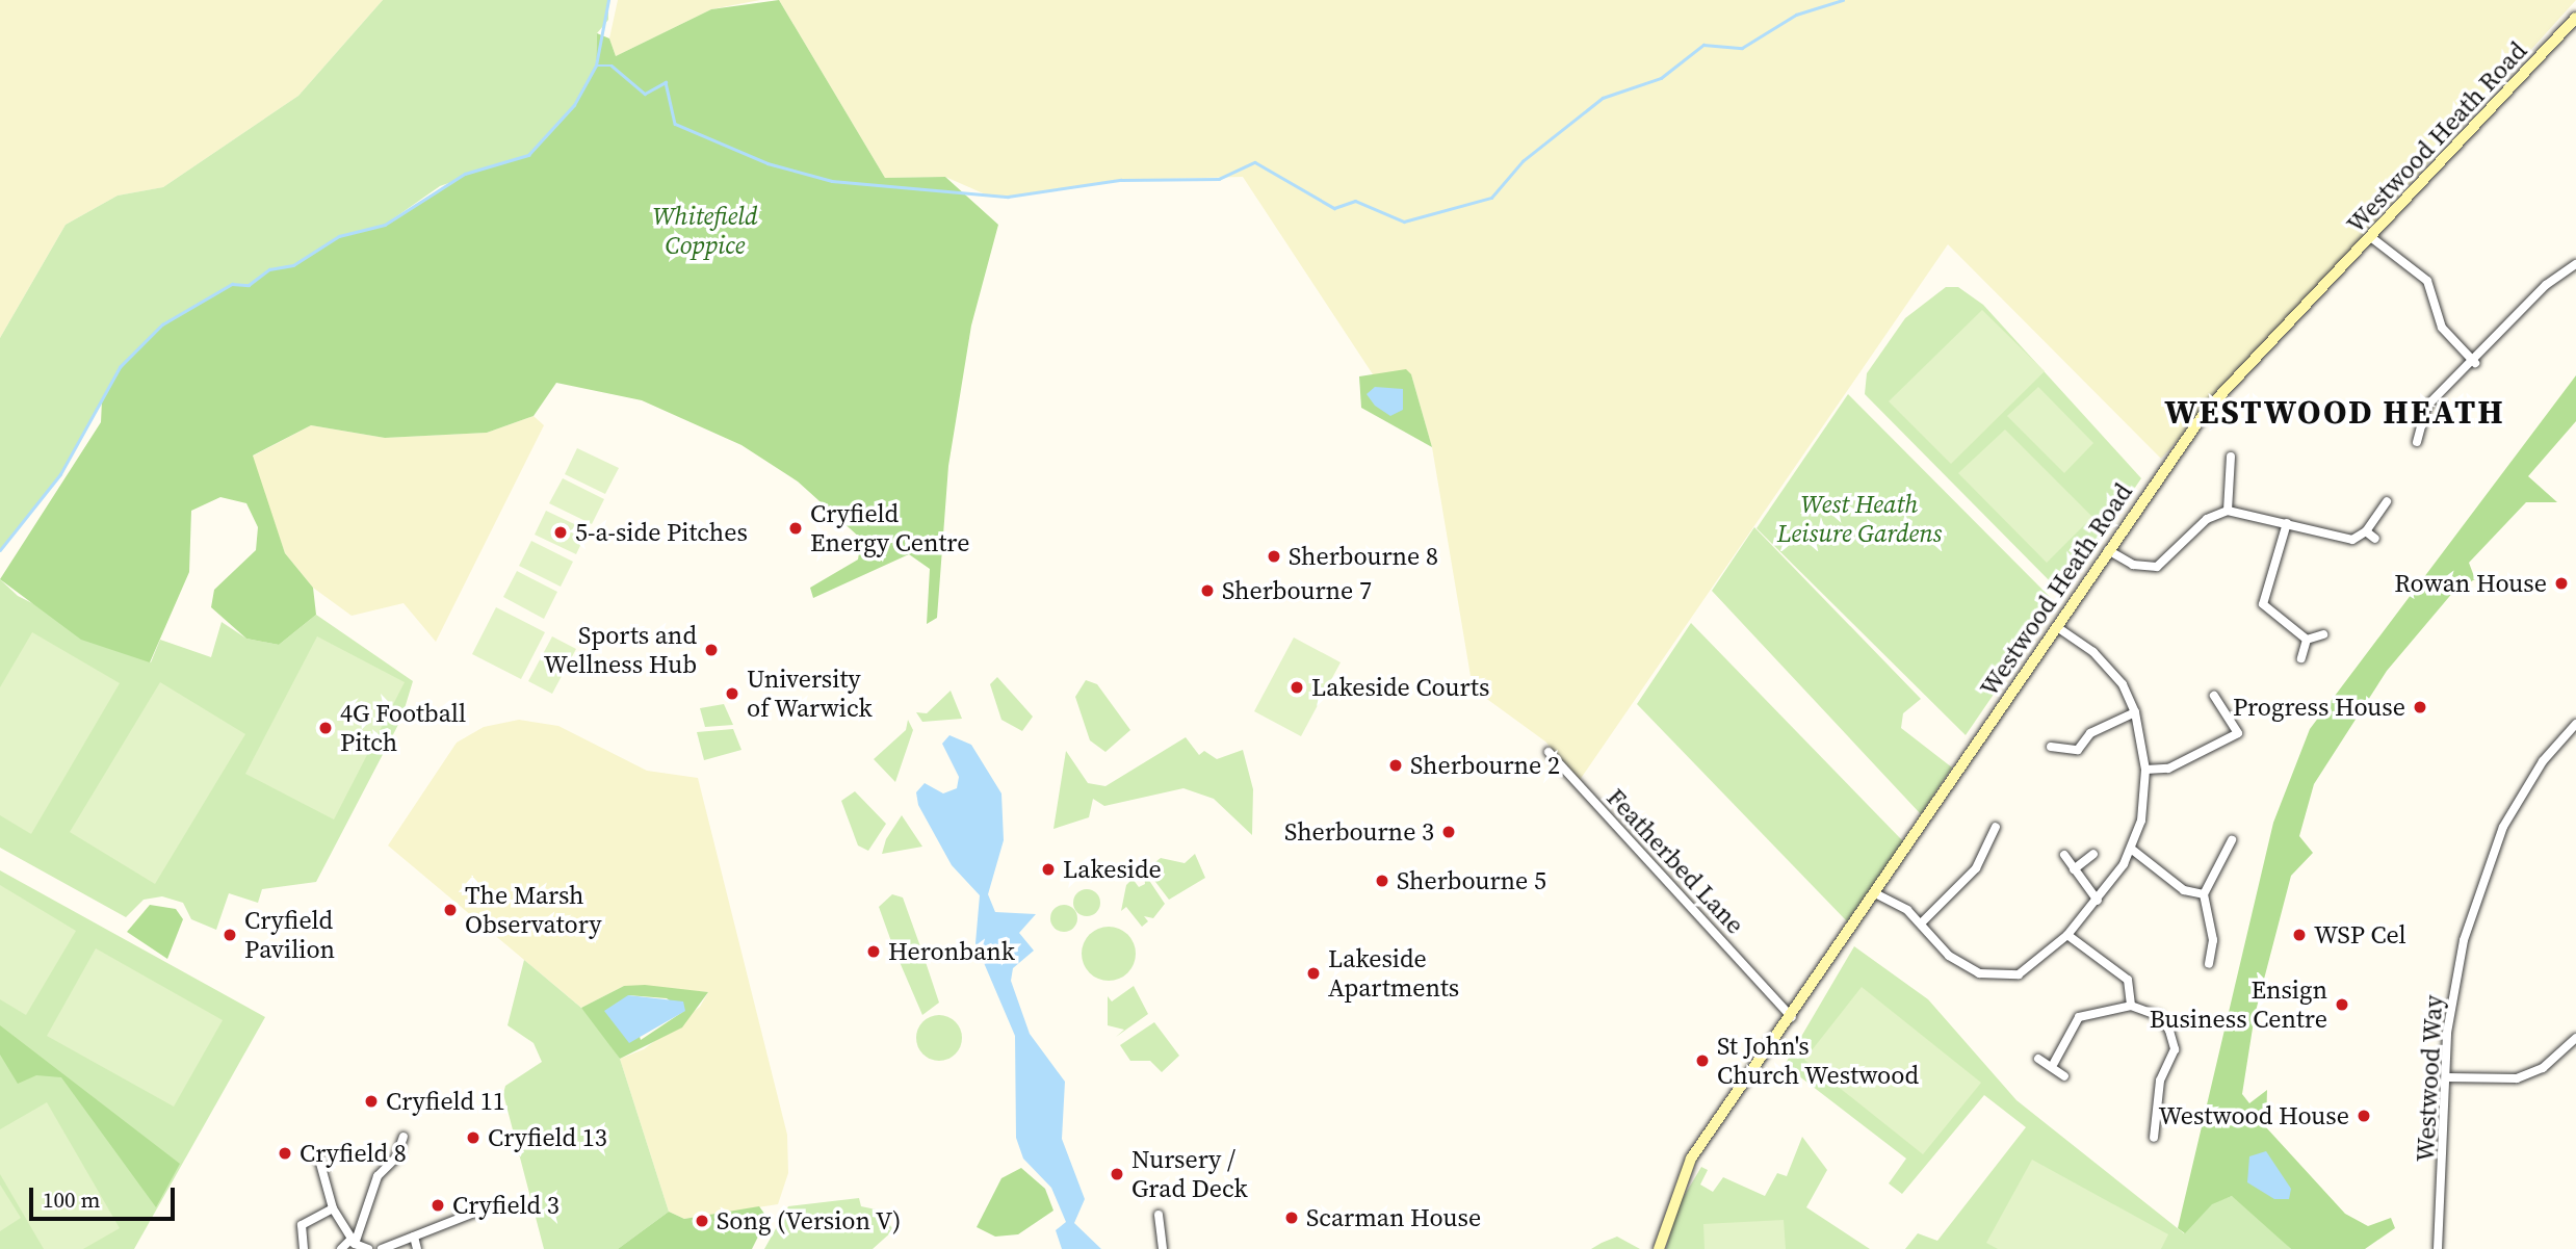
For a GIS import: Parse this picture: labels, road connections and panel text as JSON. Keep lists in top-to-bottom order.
{
  "streets": {
    "street": ["Westwood Heath Road", "Featherbed Lane", "Westwood Way"]
  },
  "crossings": [
    ["Westwood Heath Road", "Featherbed Lane"]
  ],
  "districts": ["WESTWOOD HEATH"],
  "parks": ["Whitefield Coppice", "West Heath Leisure Gardens"],
  "places": [
    "Cryfield Energy Centre",
    "5-a-side Pitches",
    "Sherbourne 8",
    "Rowan House",
    "Sherbourne 7",
    "Sports and Wellness Hub",
    "Lakeside Courts",
    "University of Warwick",
    "Progress House",
    "4G Football Pitch",
    "Sherbourne 2",
    "Sherbourne 3",
    "Lakeside",
    "Sherbourne 5",
    "The Marsh Observatory",
    "Cryfield Pavilion",
    "WSP Cel",
    "Heronbank",
    "Lakeside Apartments",
    "Ensign Business Centre",
    "St John's Church Westwood",
    "Cryfield 11",
    "Westwood House",
    "Cryfield 13",
    "Cryfield 8",
    "Nursery / Grad Deck",
    "Cryfield 3",
    "Scarman House",
    "Song (Version V)"
  ],
  "scale_bar": "100 m"
}
